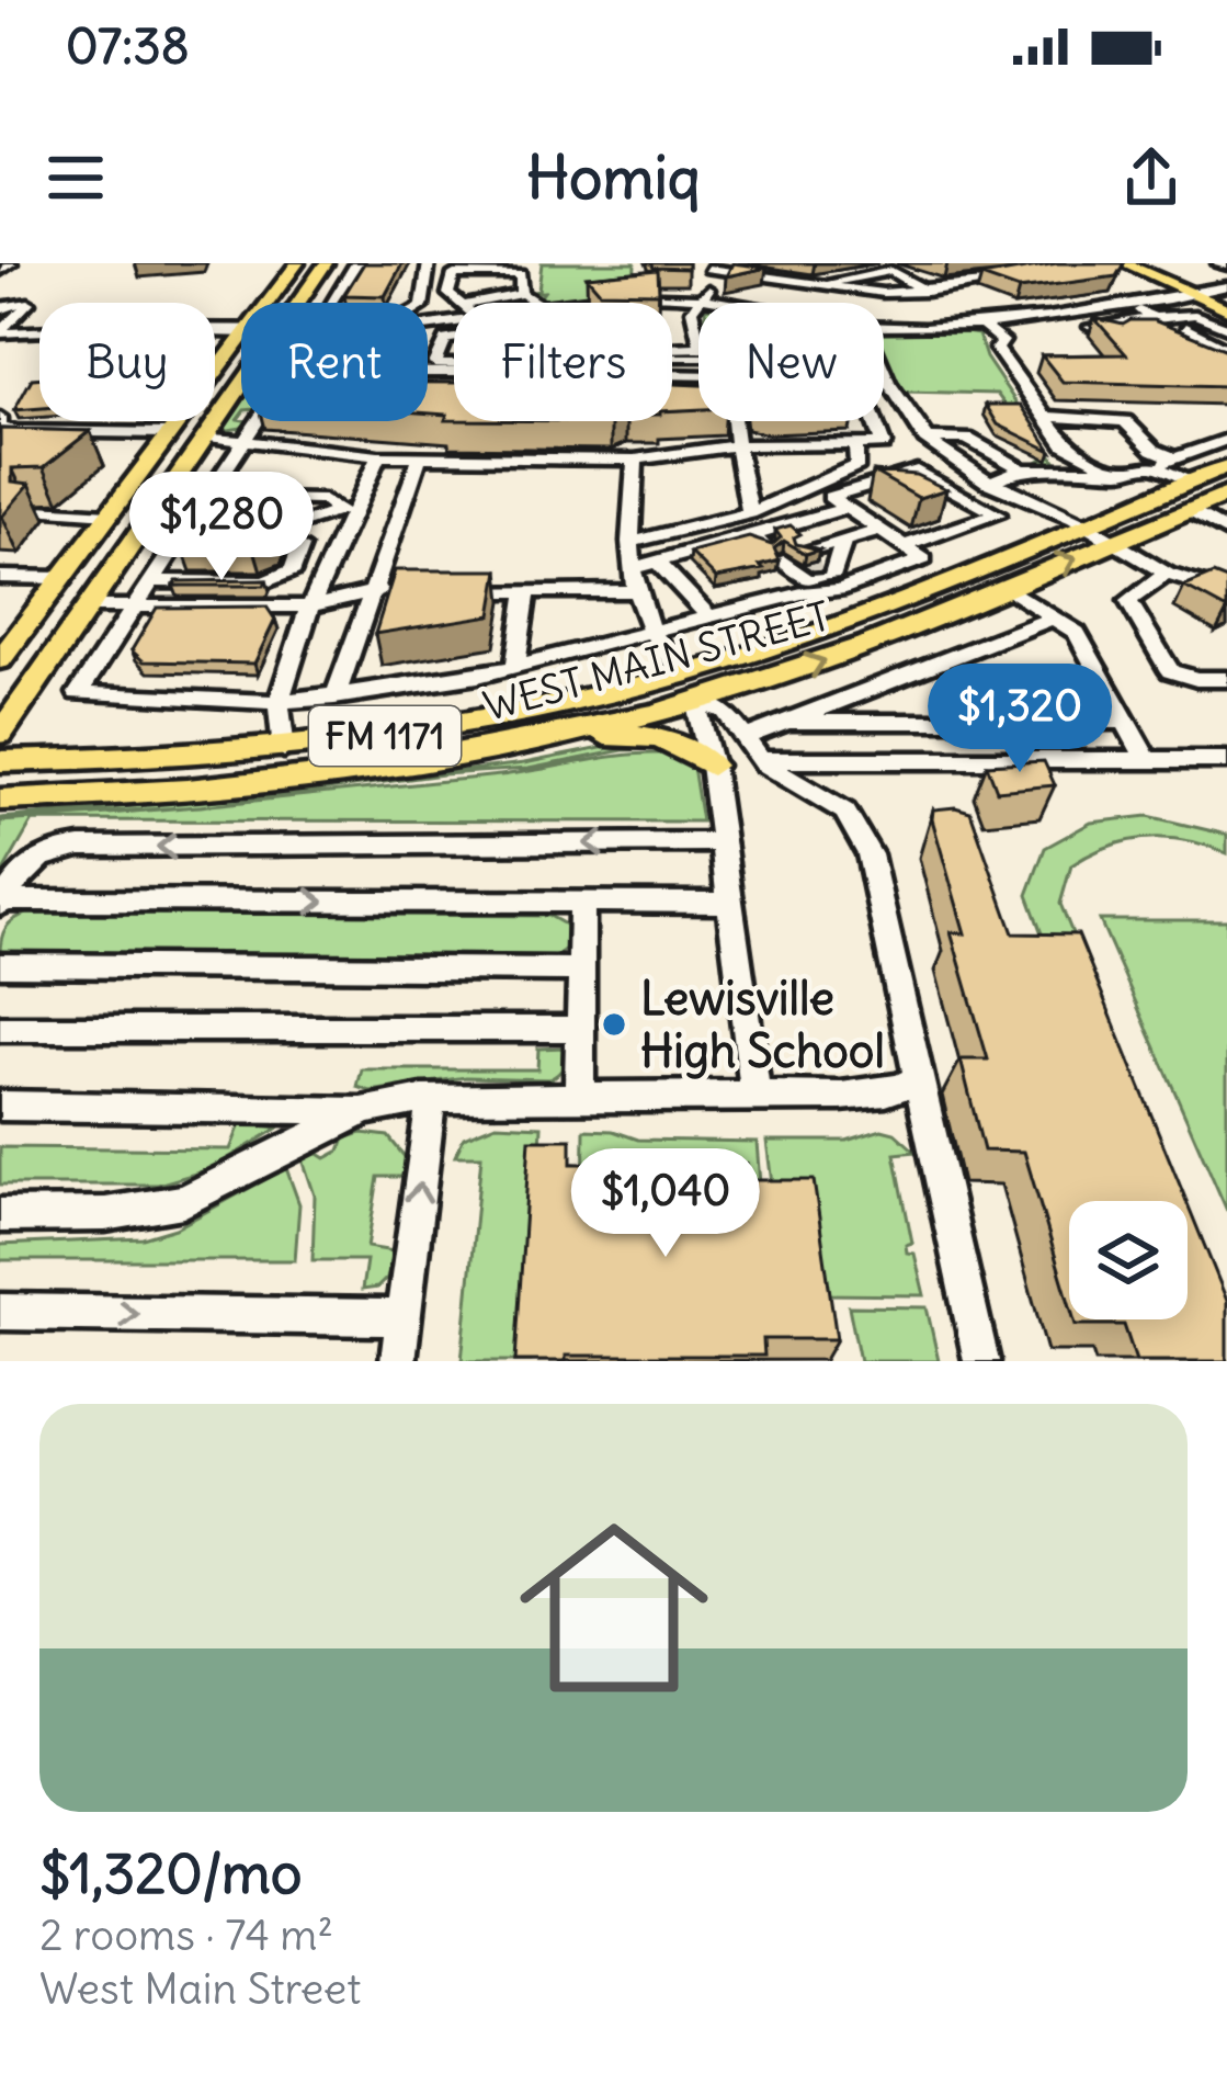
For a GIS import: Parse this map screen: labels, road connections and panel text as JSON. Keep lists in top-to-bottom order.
{
  "streets": {
    "main road": ["WEST MAIN STREET", "FM 1171"]
  },
  "places": ["Lewisville High School"],
  "page": {
    "status": "07:38",
    "header": "Homiq",
    "chip": [
      "Buy",
      "Rent",
      "Filters",
      "New"
    ],
    "price": ["$1,280", "$1,320", "$1,040"],
    "list": [
      {
        "name": "$1,320/mo",
        "note": "2 rooms · 74 m² · West Main Street"
      }
    ]
  }
}
